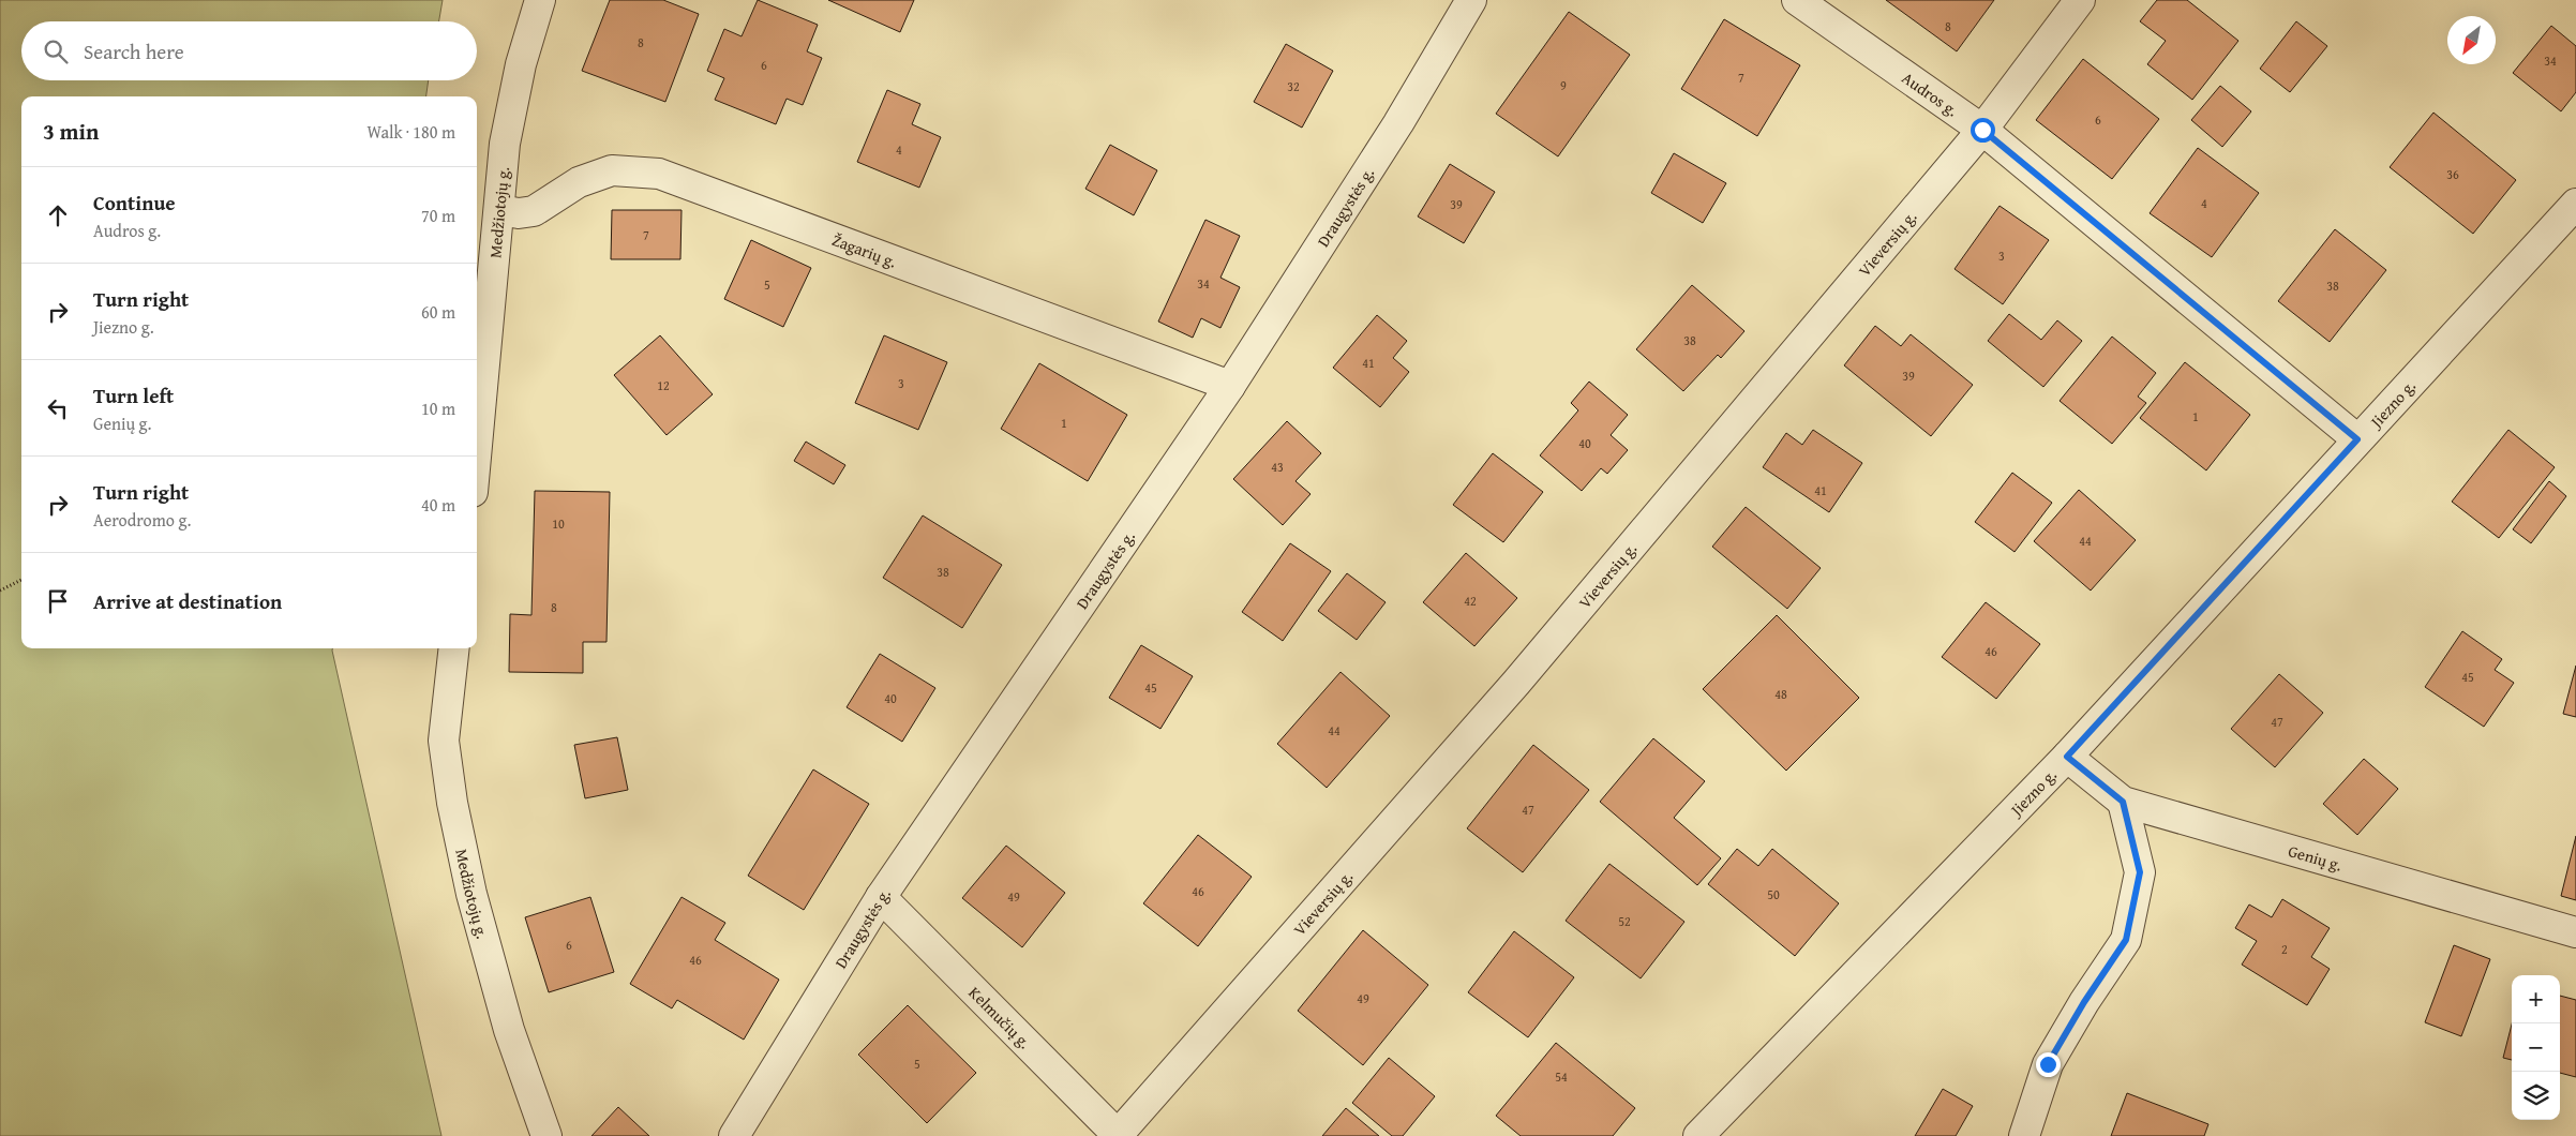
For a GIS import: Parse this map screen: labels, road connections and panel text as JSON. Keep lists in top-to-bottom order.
{
  "streets": {
    "street": [
      "Audros g.",
      "Draugystės g.",
      "Medžiotojų g.",
      "Vieversių g.",
      "Žagarių g.",
      "Jiezno g.",
      "Genių g.",
      "Kelmučių g."
    ]
  },
  "crossings": [
    ["Audros g.", "Vieversių g."],
    ["Audros g.", "Jiezno g."],
    ["Draugystės g.", "Žagarių g."],
    ["Draugystės g.", "Kelmučių g."],
    ["Medžiotojų g.", "Žagarių g."],
    ["Vieversių g.", "Kelmučių g."],
    ["Jiezno g.", "Genių g."]
  ],
  "house_numbers": [
    "8",
    "8",
    "34",
    "6",
    "7",
    "9",
    "32",
    "6",
    "4",
    "36",
    "4",
    "39",
    "7",
    "3",
    "34",
    "5",
    "38",
    "38",
    "41",
    "39",
    "3",
    "12",
    "1",
    "1",
    "40",
    "43",
    "41",
    "10",
    "44",
    "38",
    "42",
    "8",
    "46",
    "45",
    "45",
    "48",
    "40",
    "47",
    "44",
    "47",
    "46",
    "50",
    "49",
    "52",
    "6",
    "2",
    "46",
    "49",
    "5",
    "54"
  ],
  "north": "bottom left",
  "page": {
    "search": "Search here",
    "heading": ["3 min", "Walk · 180 m"],
    "list": [
      ["Continue", "Audros g.", "70 m"],
      ["Turn right", "Jiezno g.", "60 m"],
      ["Turn left", "Genių g.", "10 m"],
      ["Turn right", "Aerodromo g.", "40 m"],
      "Arrive at destination"
    ],
    "map_buttons": ["+", "−"]
  }
}
